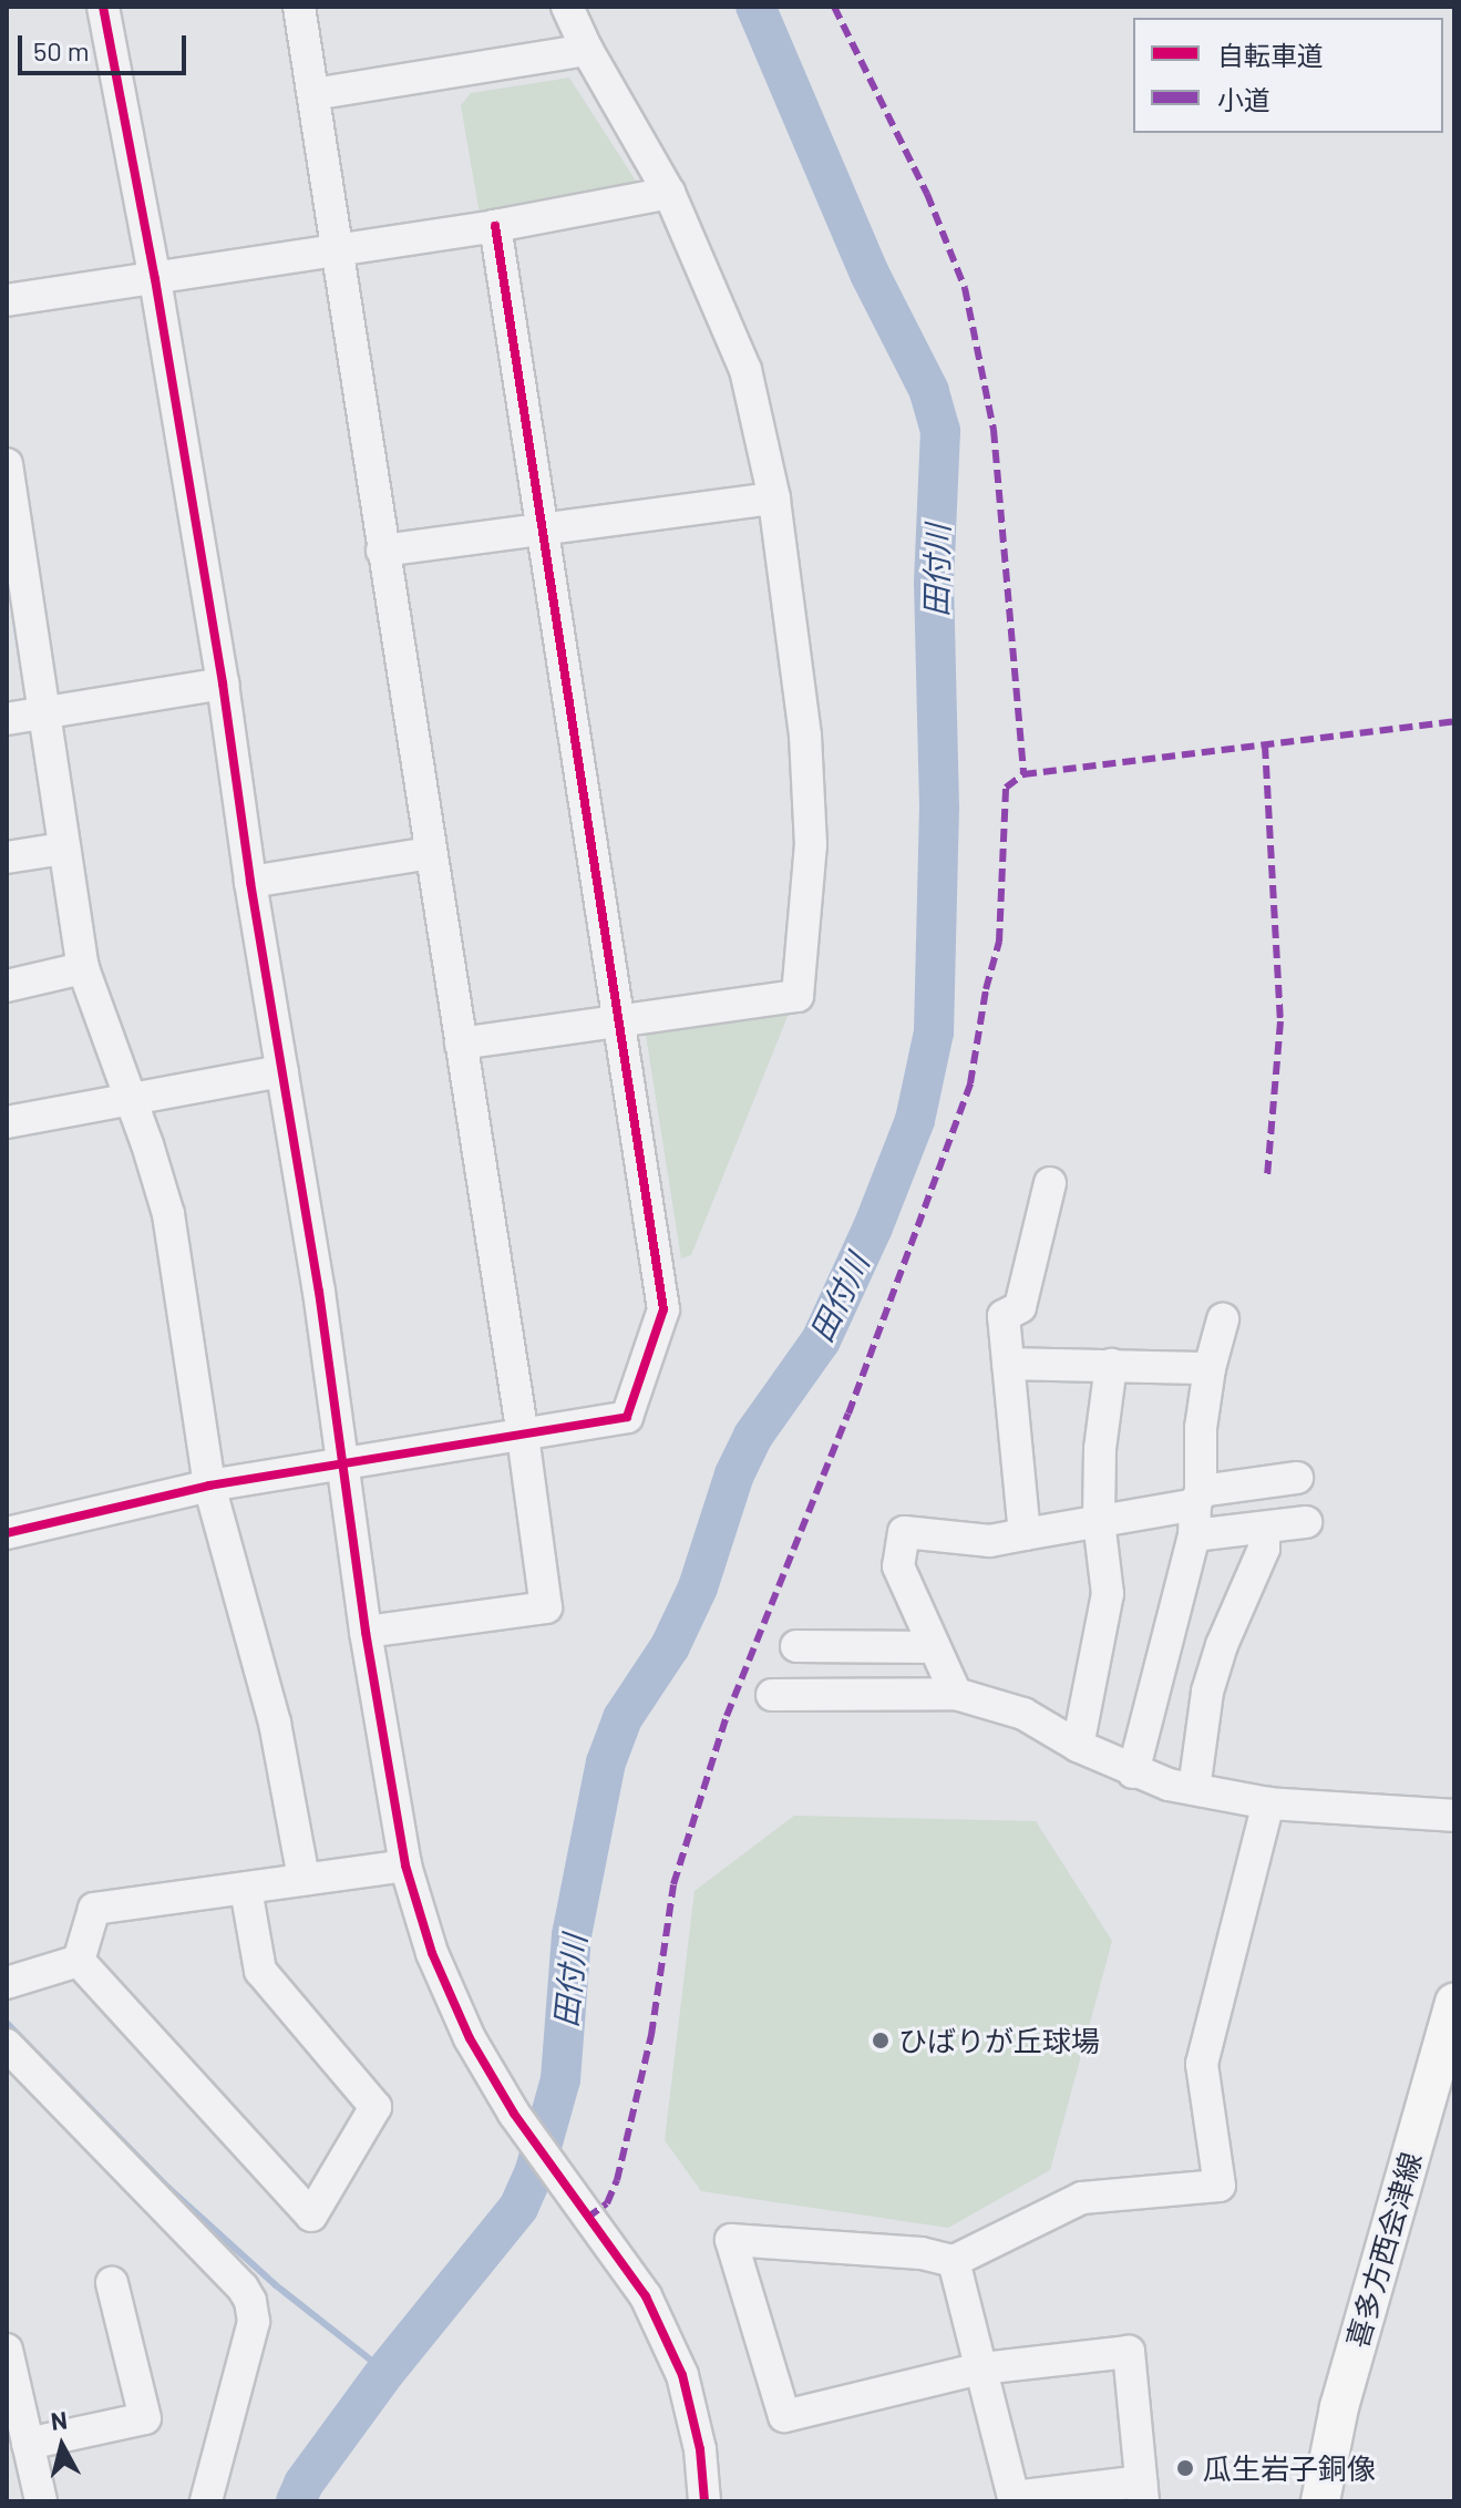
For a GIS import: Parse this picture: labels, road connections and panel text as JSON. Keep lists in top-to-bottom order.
{
  "streets": {
    "main road": ["喜多方西会津線"]
  },
  "water": ["田付川"],
  "places": ["ひばりが丘球場", "瓜生岩子銅像"],
  "legend": ["自転車道", "小道"],
  "scale_bar": "50 m",
  "north": "top"
}
